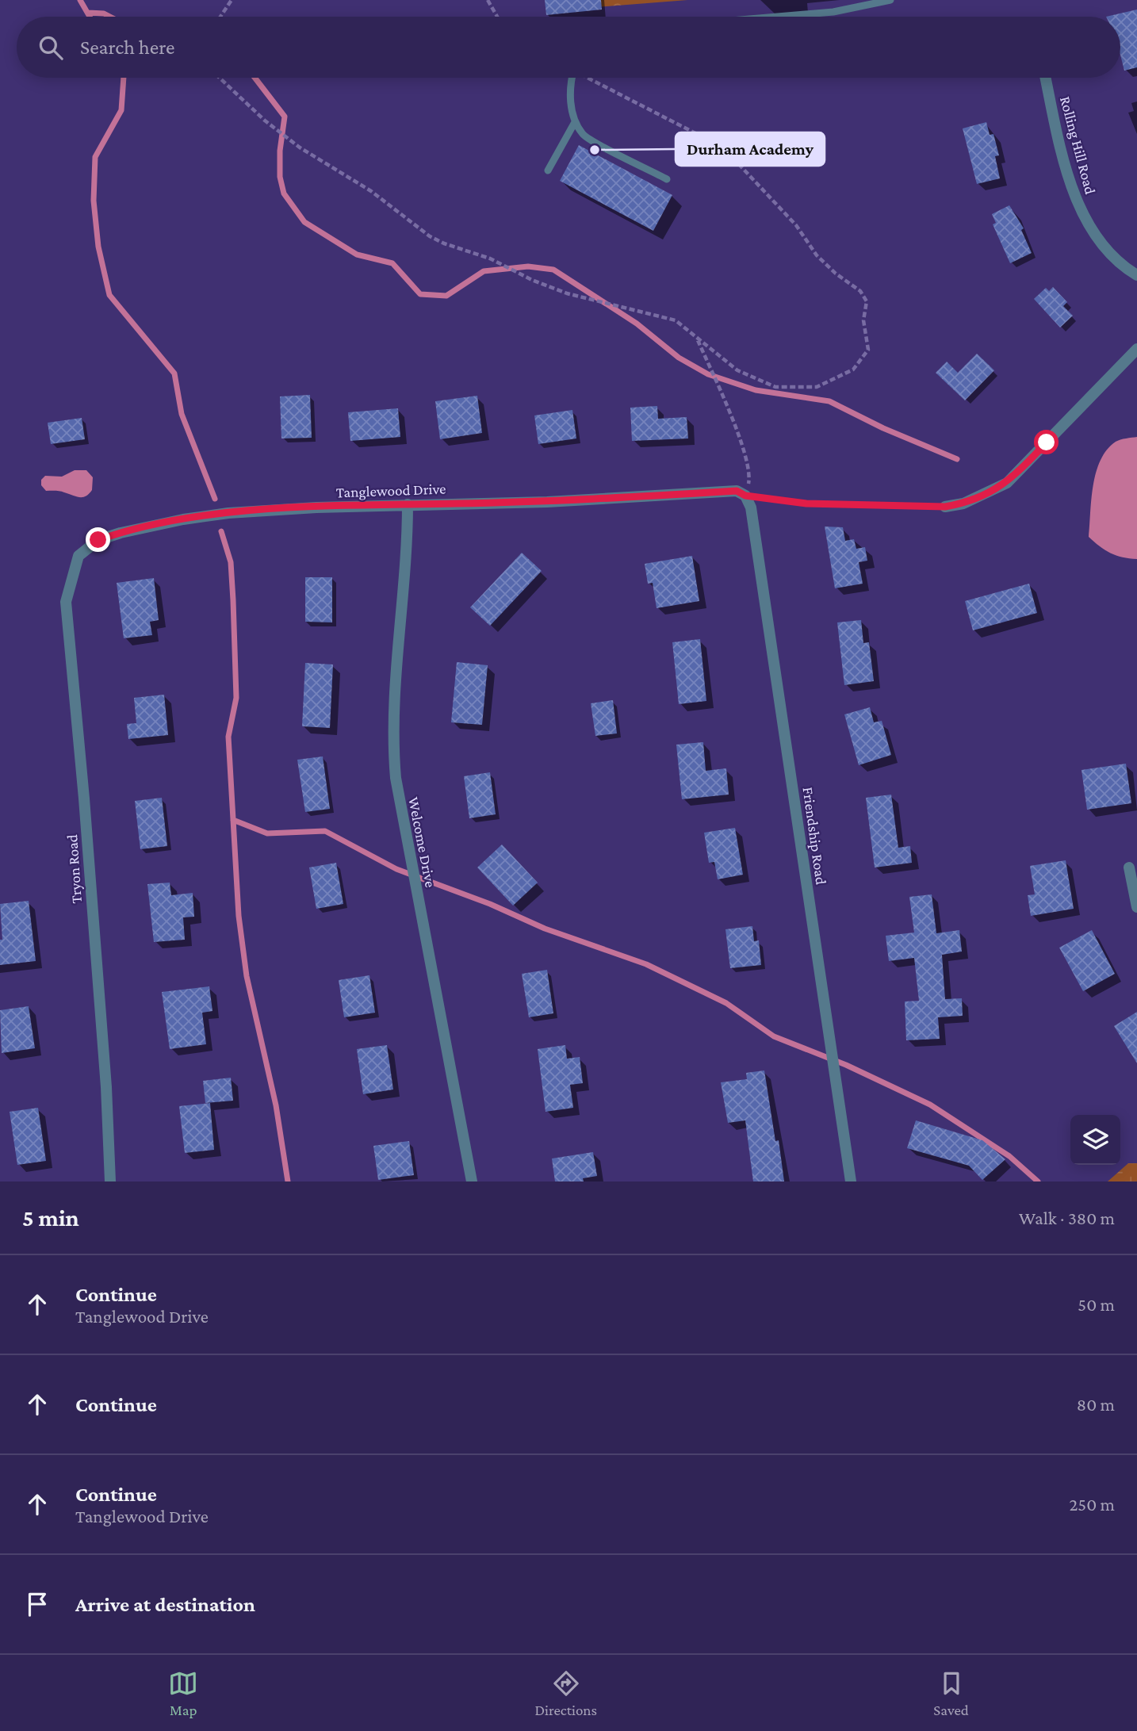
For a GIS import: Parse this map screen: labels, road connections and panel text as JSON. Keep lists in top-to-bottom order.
{
  "streets": {
    "street": [
      "Rolling Hill Road",
      "Tanglewood Drive",
      "Friendship Road",
      "Welcome Drive",
      "Tryon Road"
    ]
  },
  "crossings": [
    ["Tanglewood Drive", "Friendship Road"],
    ["Tanglewood Drive", "Welcome Drive"],
    ["Tanglewood Drive", "Tryon Road"]
  ],
  "places": ["Durham Academy"],
  "page": {
    "search": "Search here",
    "heading": ["5 min", "Walk · 380 m"],
    "list": [
      ["Continue", "Tanglewood Drive", "50 m"],
      ["Continue", "80 m"],
      ["Continue", "Tanglewood Drive", "250 m"],
      "Arrive at destination"
    ],
    "nav": ["Map", "Directions", "Saved"]
  }
}
